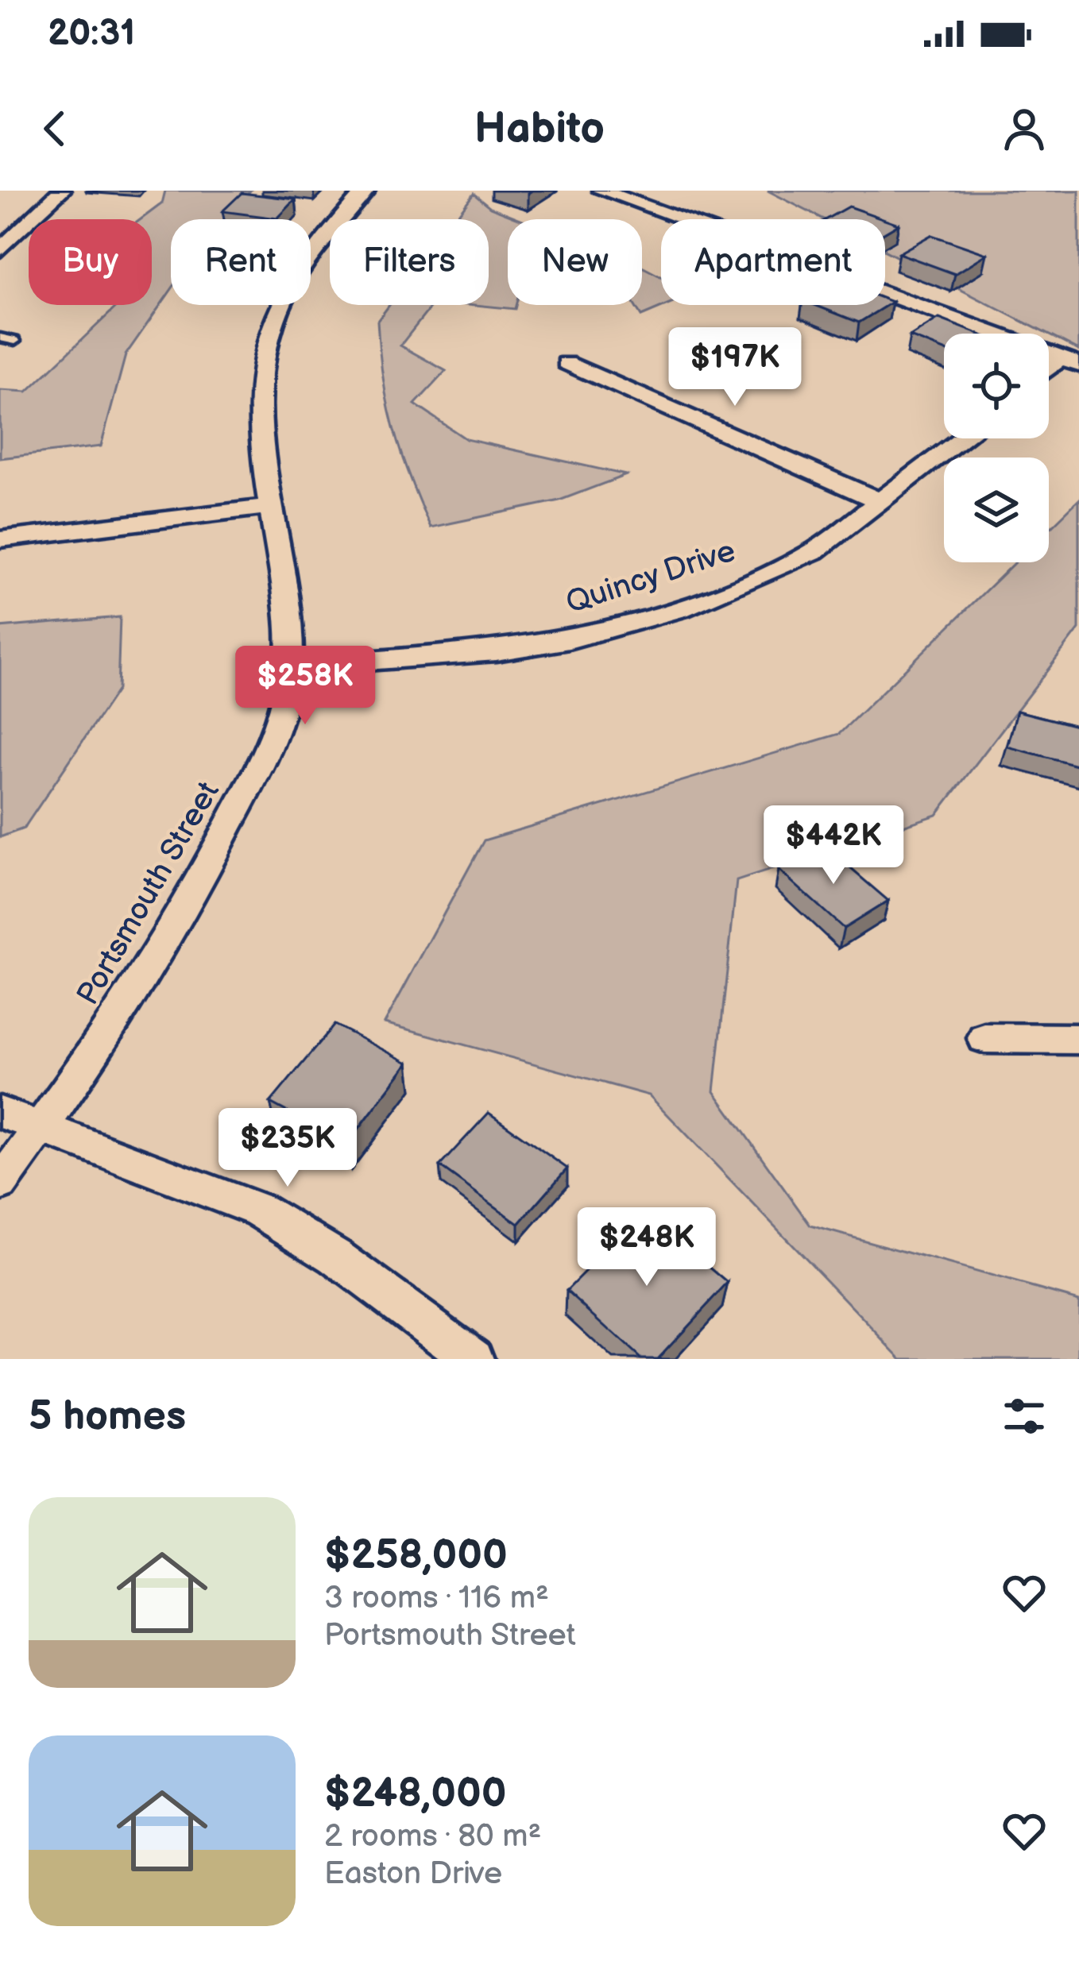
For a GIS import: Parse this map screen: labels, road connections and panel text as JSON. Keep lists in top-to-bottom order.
{
  "streets": {
    "street": ["Quincy Drive", "Portsmouth Street"]
  },
  "crossings": [
    ["Quincy Drive", "Portsmouth Street"]
  ],
  "page": {
    "status": "20:31",
    "header": "Habito",
    "chip": [
      "Buy",
      "Rent",
      "Filters",
      "New",
      "Apartment"
    ],
    "price": [
      "$197K",
      "$258K",
      "$442K",
      "$235K",
      "$248K"
    ],
    "heading": "5 homes",
    "list": [
      {
        "name": "$258,000",
        "note": "3 rooms · 116 m² · Portsmouth Street"
      },
      {
        "name": "$248,000",
        "note": "2 rooms · 80 m² · Easton Drive"
      }
    ]
  }
}
